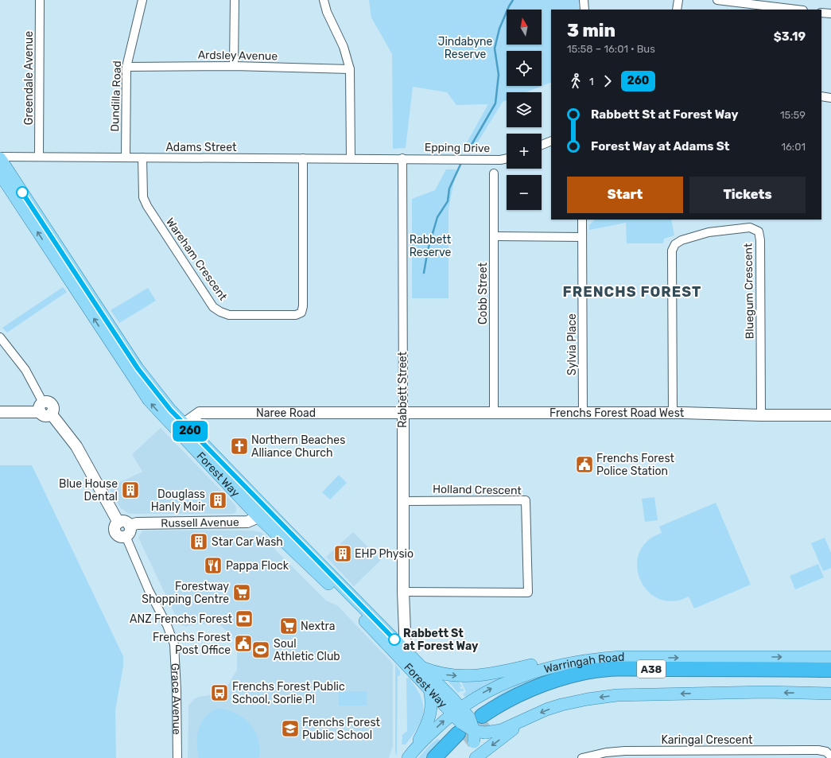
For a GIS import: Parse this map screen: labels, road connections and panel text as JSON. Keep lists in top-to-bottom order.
{
  "streets": {
    "highway": ["Warringah Road", "A38"],
    "main road": [
      "Rabbett Street",
      "Naree Road",
      "Frenchs Forest Road West",
      "Forest Way",
      "Russell Avenue"
    ],
    "street": [
      "Ardsley Avenue",
      "Greendale Avenue",
      "Dundilla Road",
      "Adams Street",
      "Epping Drive",
      "Wareham Crescent",
      "Bluegum Crescent",
      "Cobb Street",
      "Sylvia Place",
      "Holland Crescent",
      "Grace Avenue",
      "Karingal Crescent"
    ]
  },
  "crossings": [
    ["Ardsley Avenue", "Dundilla Road"],
    ["Greendale Avenue", "Adams Street"],
    ["Dundilla Road", "Adams Street"],
    ["Adams Street", "Epping Drive"],
    ["Adams Street", "Wareham Crescent"],
    ["Adams Street", "Rabbett Street"],
    ["Adams Street", "Forest Way"],
    ["Epping Drive", "Rabbett Street"],
    ["Bluegum Crescent", "Frenchs Forest Road West"],
    ["Cobb Street", "Frenchs Forest Road West"],
    ["Sylvia Place", "Frenchs Forest Road West"],
    ["Rabbett Street", "Naree Road"],
    ["Rabbett Street", "Frenchs Forest Road West"],
    ["Rabbett Street", "Forest Way"],
    ["Rabbett Street", "Holland Crescent"],
    ["Naree Road", "Frenchs Forest Road West"],
    ["Naree Road", "Forest Way"],
    ["Forest Way", "Russell Avenue"],
    ["Forest Way", "Warringah Road"],
    ["Russell Avenue", "Grace Avenue"]
  ],
  "districts": ["FRENCHS FOREST"],
  "parks": ["Jindabyne Reserve", "Rabbett Reserve"],
  "places": {
    "church": ["Northern Beaches Alliance Church"],
    "public building": ["Frenchs Forest Police Station", "Frenchs Forest Post Office"],
    "building": [
      "Blue House Dental",
      "Douglass Hanly Moir",
      "Star Car Wash",
      "EHP Physio"
    ],
    "restaurant": ["Pappa Flock"],
    "supermarket": ["Forestway Shopping Centre", "Nextra"],
    "bank": ["ANZ Frenchs Forest"],
    "other": ["Rabbett St at Forest Way"],
    "sports": ["Soul Athletic Club"],
    "bus stop": ["Frenchs Forest Public School, Sorlie Pl"],
    "school or university": ["Frenchs Forest Public School"]
  },
  "lines": ["bus line 260"],
  "north": "top",
  "page": {
    "on_map": "260",
    "map_buttons": ["+", "−"],
    "heading": ["3 min", "15:58 – 16:01 · Bus", "$3.19"],
    "legs": ["1", "260"],
    "list": [
      {
        "name": "Rabbett St at Forest Way",
        "value": "15:59"
      },
      {
        "name": "Forest Way at Adams St",
        "value": "16:01"
      }
    ],
    "buttons": ["Start", "Tickets"]
  }
}
